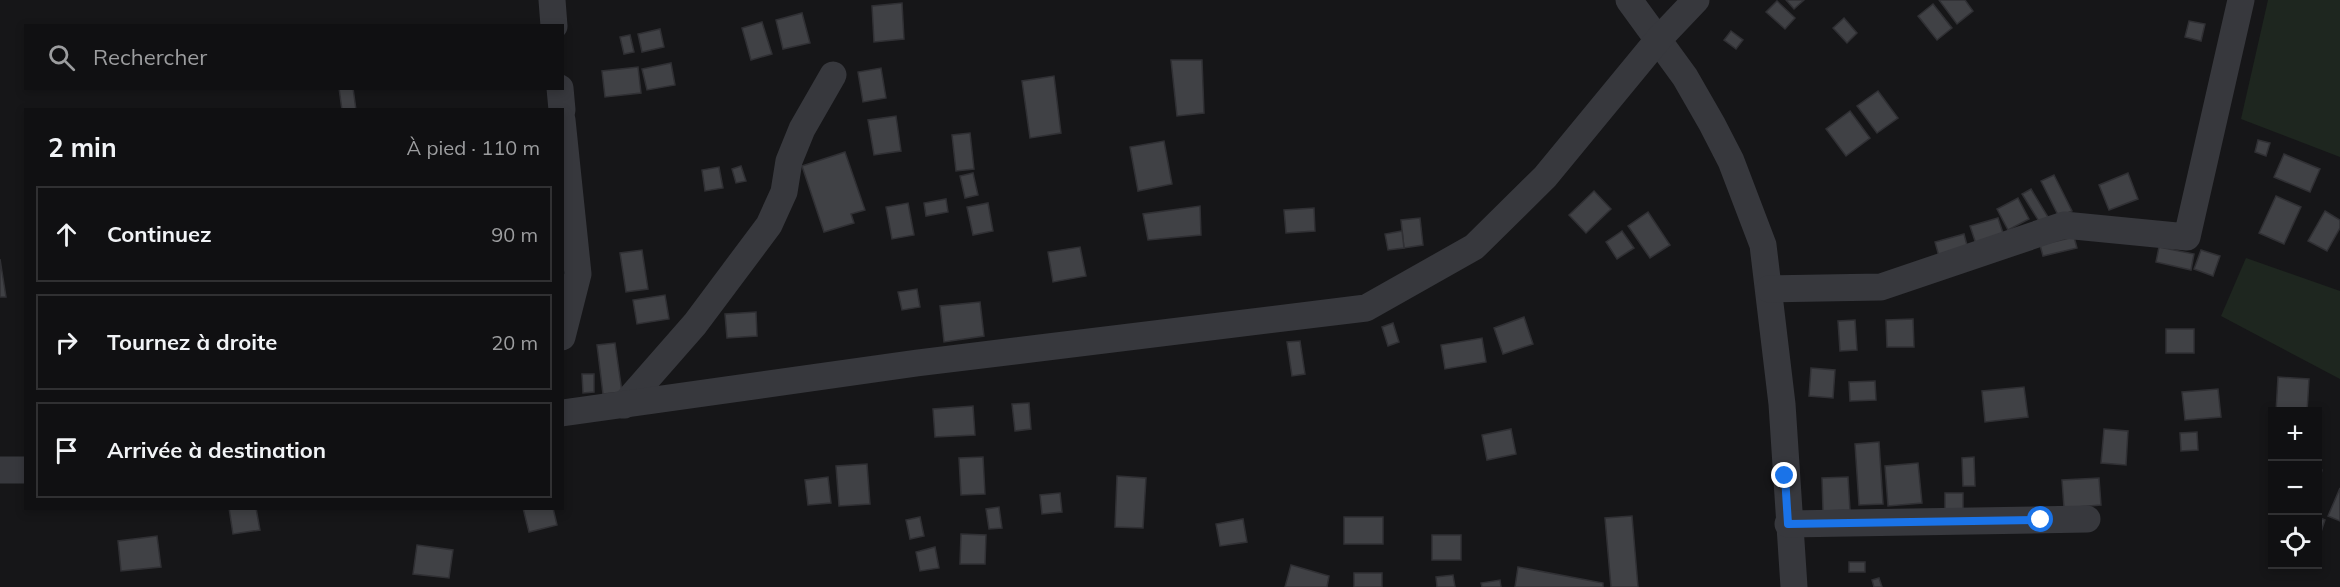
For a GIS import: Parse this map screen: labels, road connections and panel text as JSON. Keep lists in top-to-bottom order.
{
  "page": {
    "search": "Rechercher",
    "heading": ["2 min", "À pied · 110 m"],
    "list": [
      ["Continuez", "90 m"],
      ["Tournez à droite", "20 m"],
      "Arrivée à destination"
    ],
    "map_buttons": ["+", "−"]
  }
}
